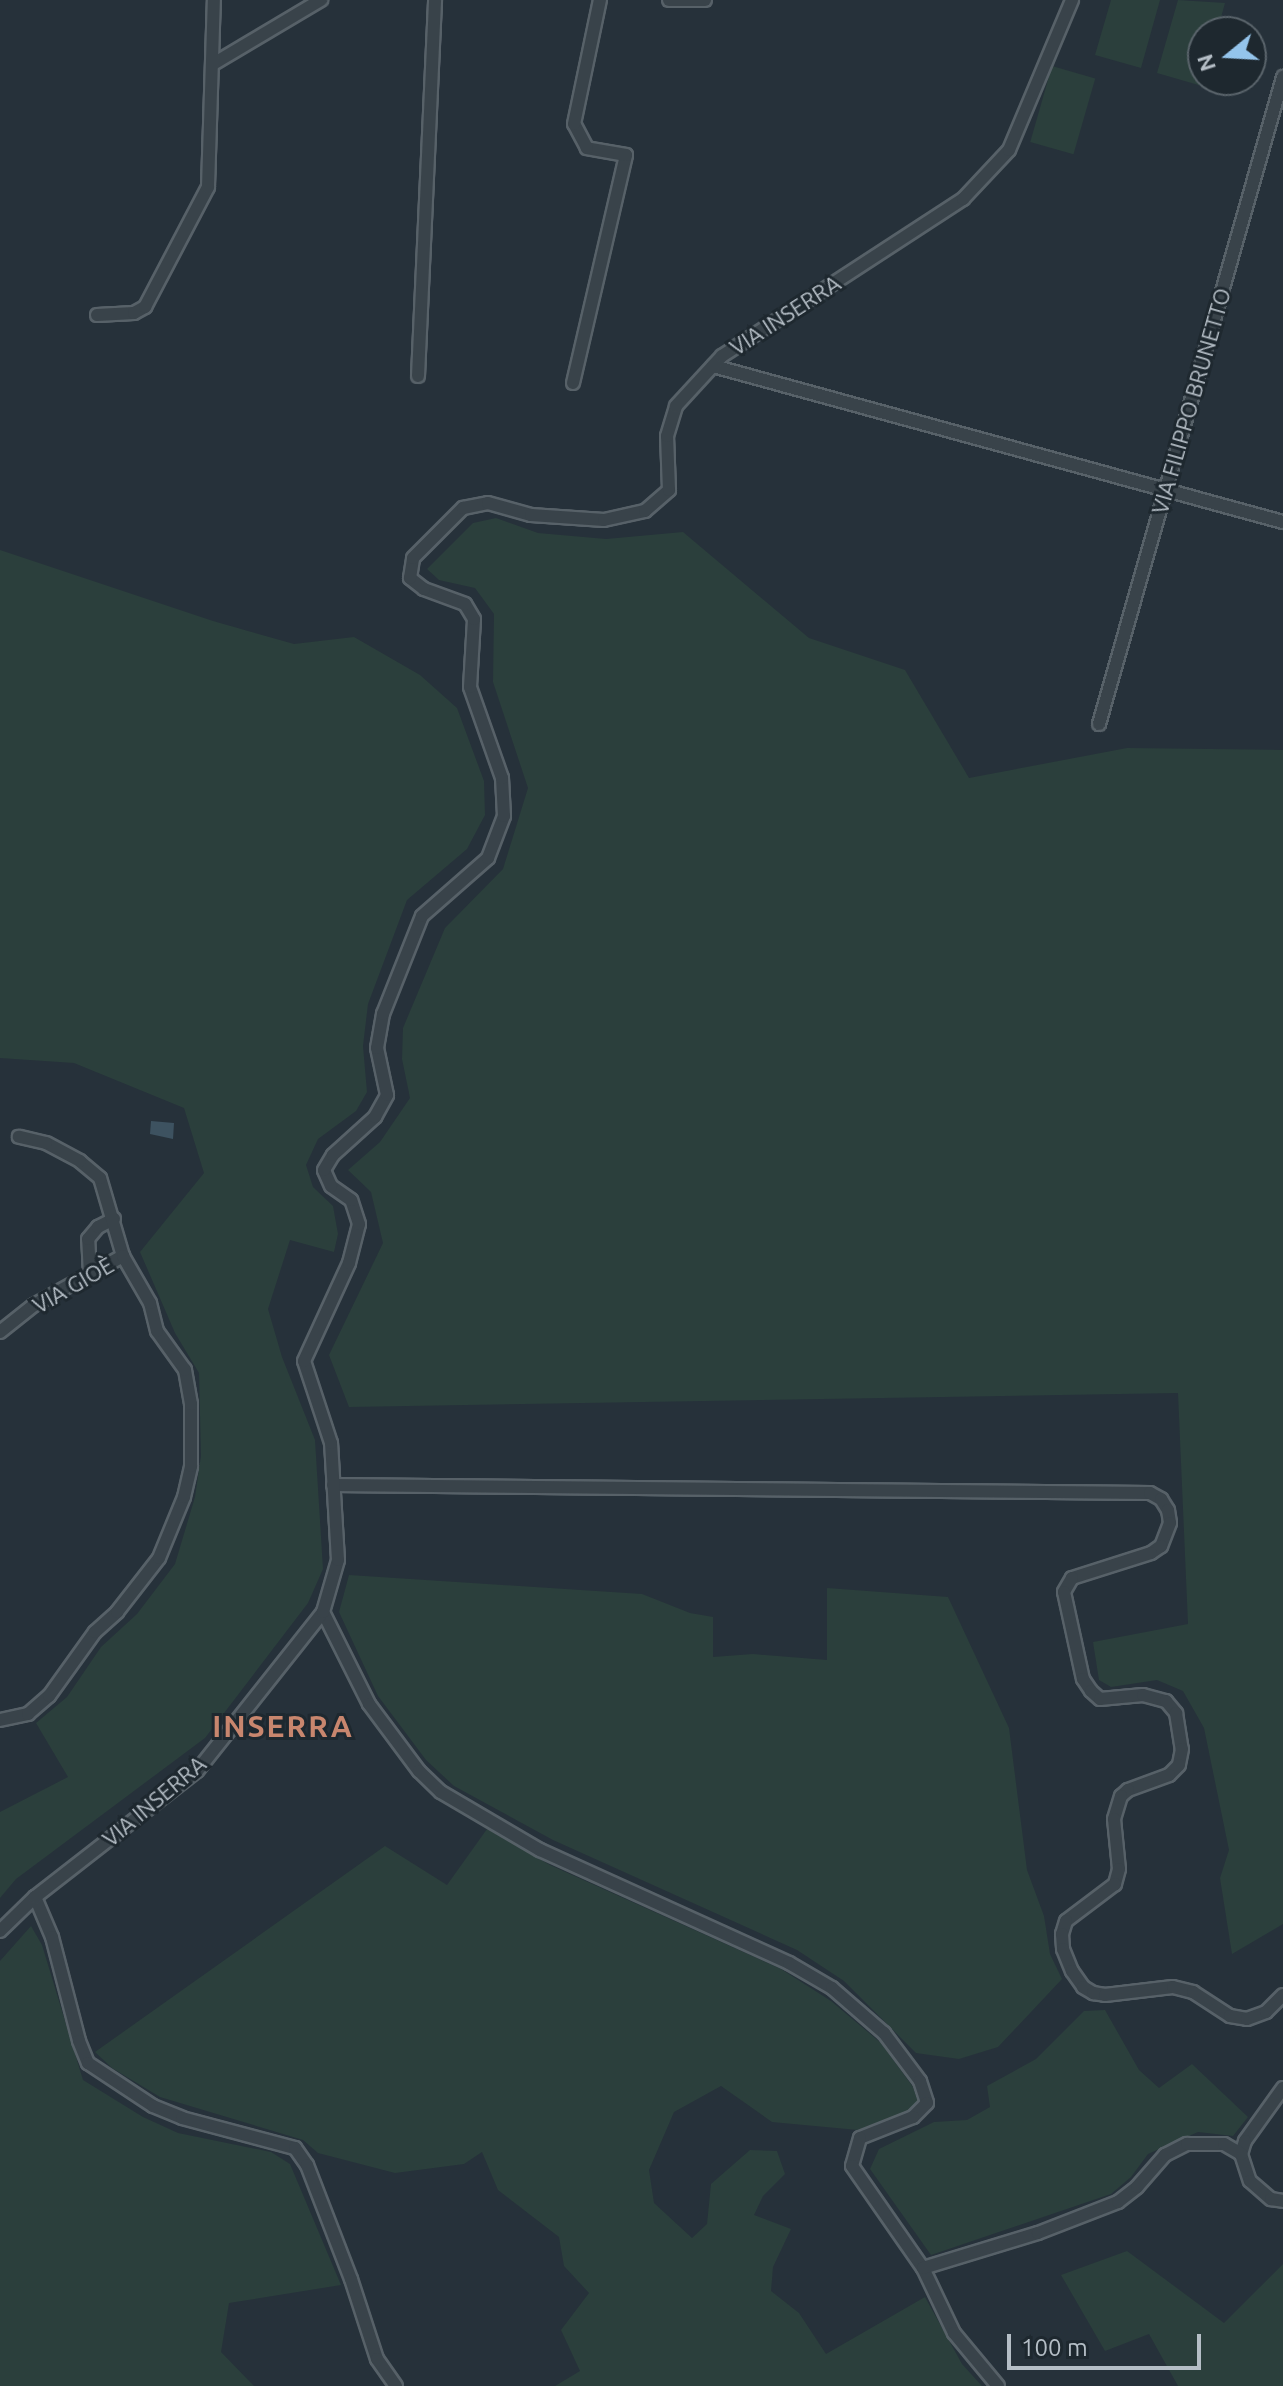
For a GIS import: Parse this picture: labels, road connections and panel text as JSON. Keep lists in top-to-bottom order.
{
  "streets": {
    "street": ["VIA INSERRA", "VIA FILIPPO BRUNETTO", "VIA GIOÈ"]
  },
  "districts": ["INSERRA"],
  "scale_bar": "100 m",
  "north": "left"
}
